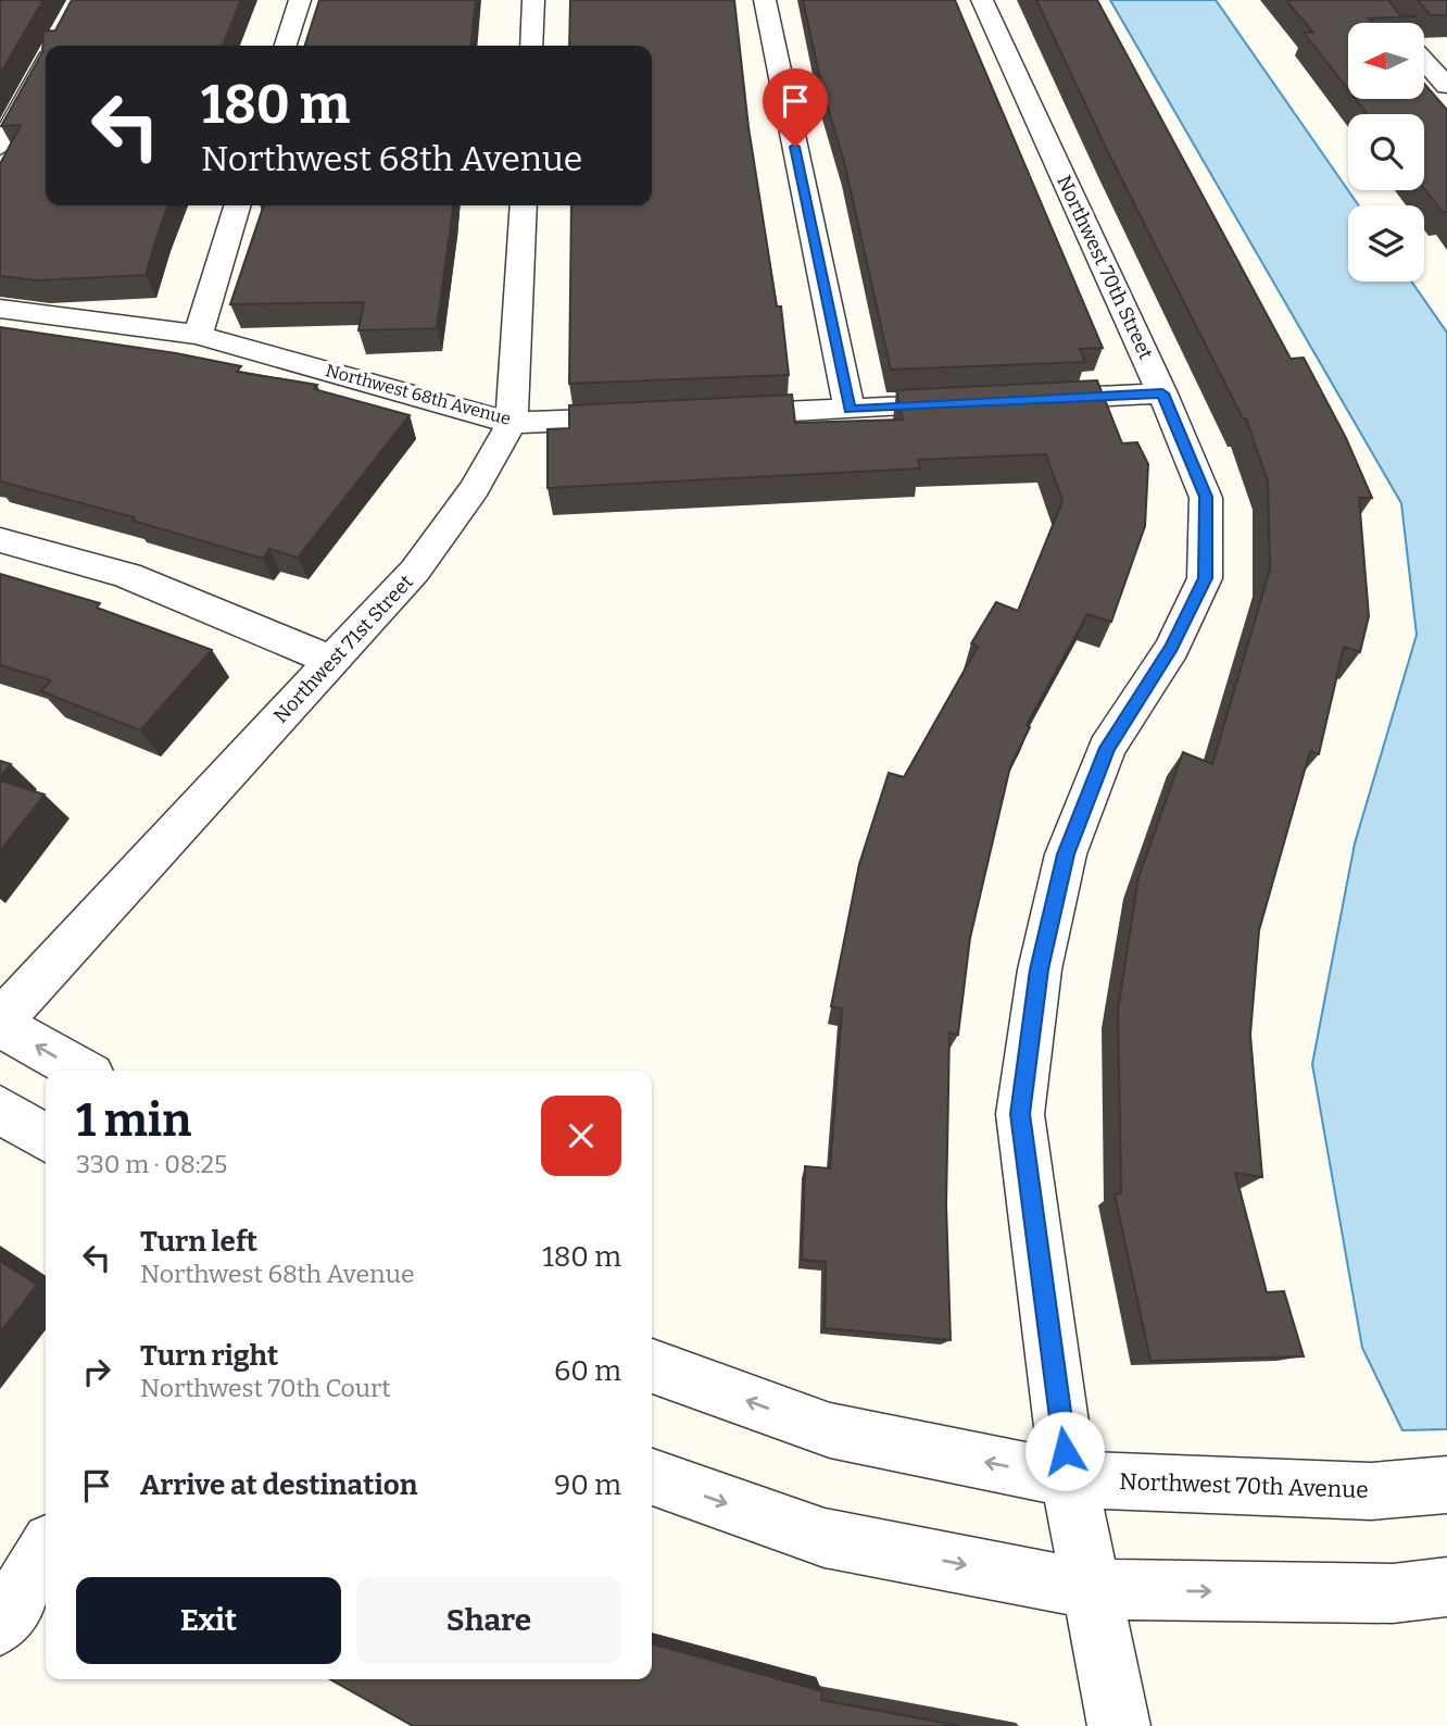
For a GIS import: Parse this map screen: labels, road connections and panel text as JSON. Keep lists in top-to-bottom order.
{
  "streets": {
    "street": [
      "Northwest 70th Street",
      "Northwest 68th Avenue",
      "Northwest 71st Street",
      "Northwest 70th Avenue"
    ]
  },
  "crossings": [
    ["Northwest 70th Street", "Northwest 70th Avenue"],
    ["Northwest 68th Avenue", "Northwest 71st Street"]
  ],
  "north": "left",
  "page": {
    "turn": ["180 m", "Northwest 68th Avenue"],
    "heading": ["1 min", "330 m · 08:25"],
    "list": [
      {
        "name": "Turn left",
        "note": "Northwest 68th Avenue",
        "value": "180 m"
      },
      {
        "name": "Turn right",
        "note": "Northwest 70th Court",
        "value": "60 m"
      },
      {
        "name": "Arrive at destination",
        "value": "90 m"
      }
    ],
    "buttons": ["Exit", "Share"]
  }
}
